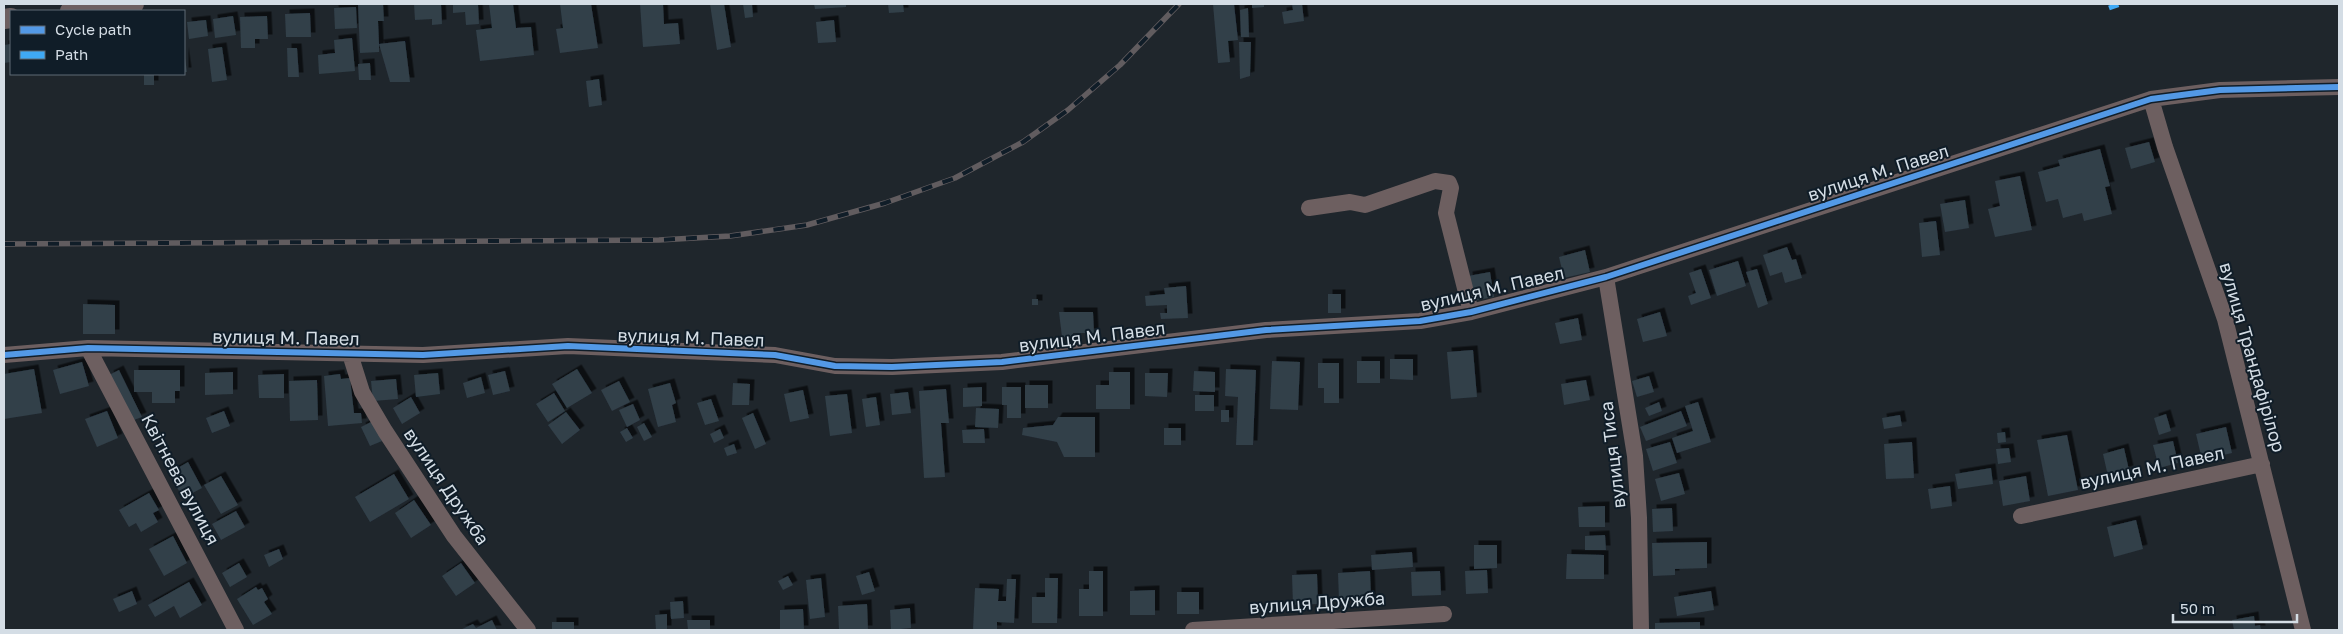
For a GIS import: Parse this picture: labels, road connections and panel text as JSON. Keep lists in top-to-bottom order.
{
  "streets": {
    "street": [
      "вулиця М. Павел",
      "вулиця Трандафірілор",
      "вулиця Тиса",
      "Квітнева вулиця",
      "вулиця Дружба"
    ]
  },
  "crossings": [
    ["вулиця М. Павел", "вулиця Трандафірілор"],
    ["вулиця М. Павел", "вулиця Тиса"],
    ["вулиця М. Павел", "Квітнева вулиця"],
    ["вулиця М. Павел", "вулиця Дружба"]
  ],
  "legend": ["Cycle path", "Path"],
  "scale_bar": "50 m"
}
